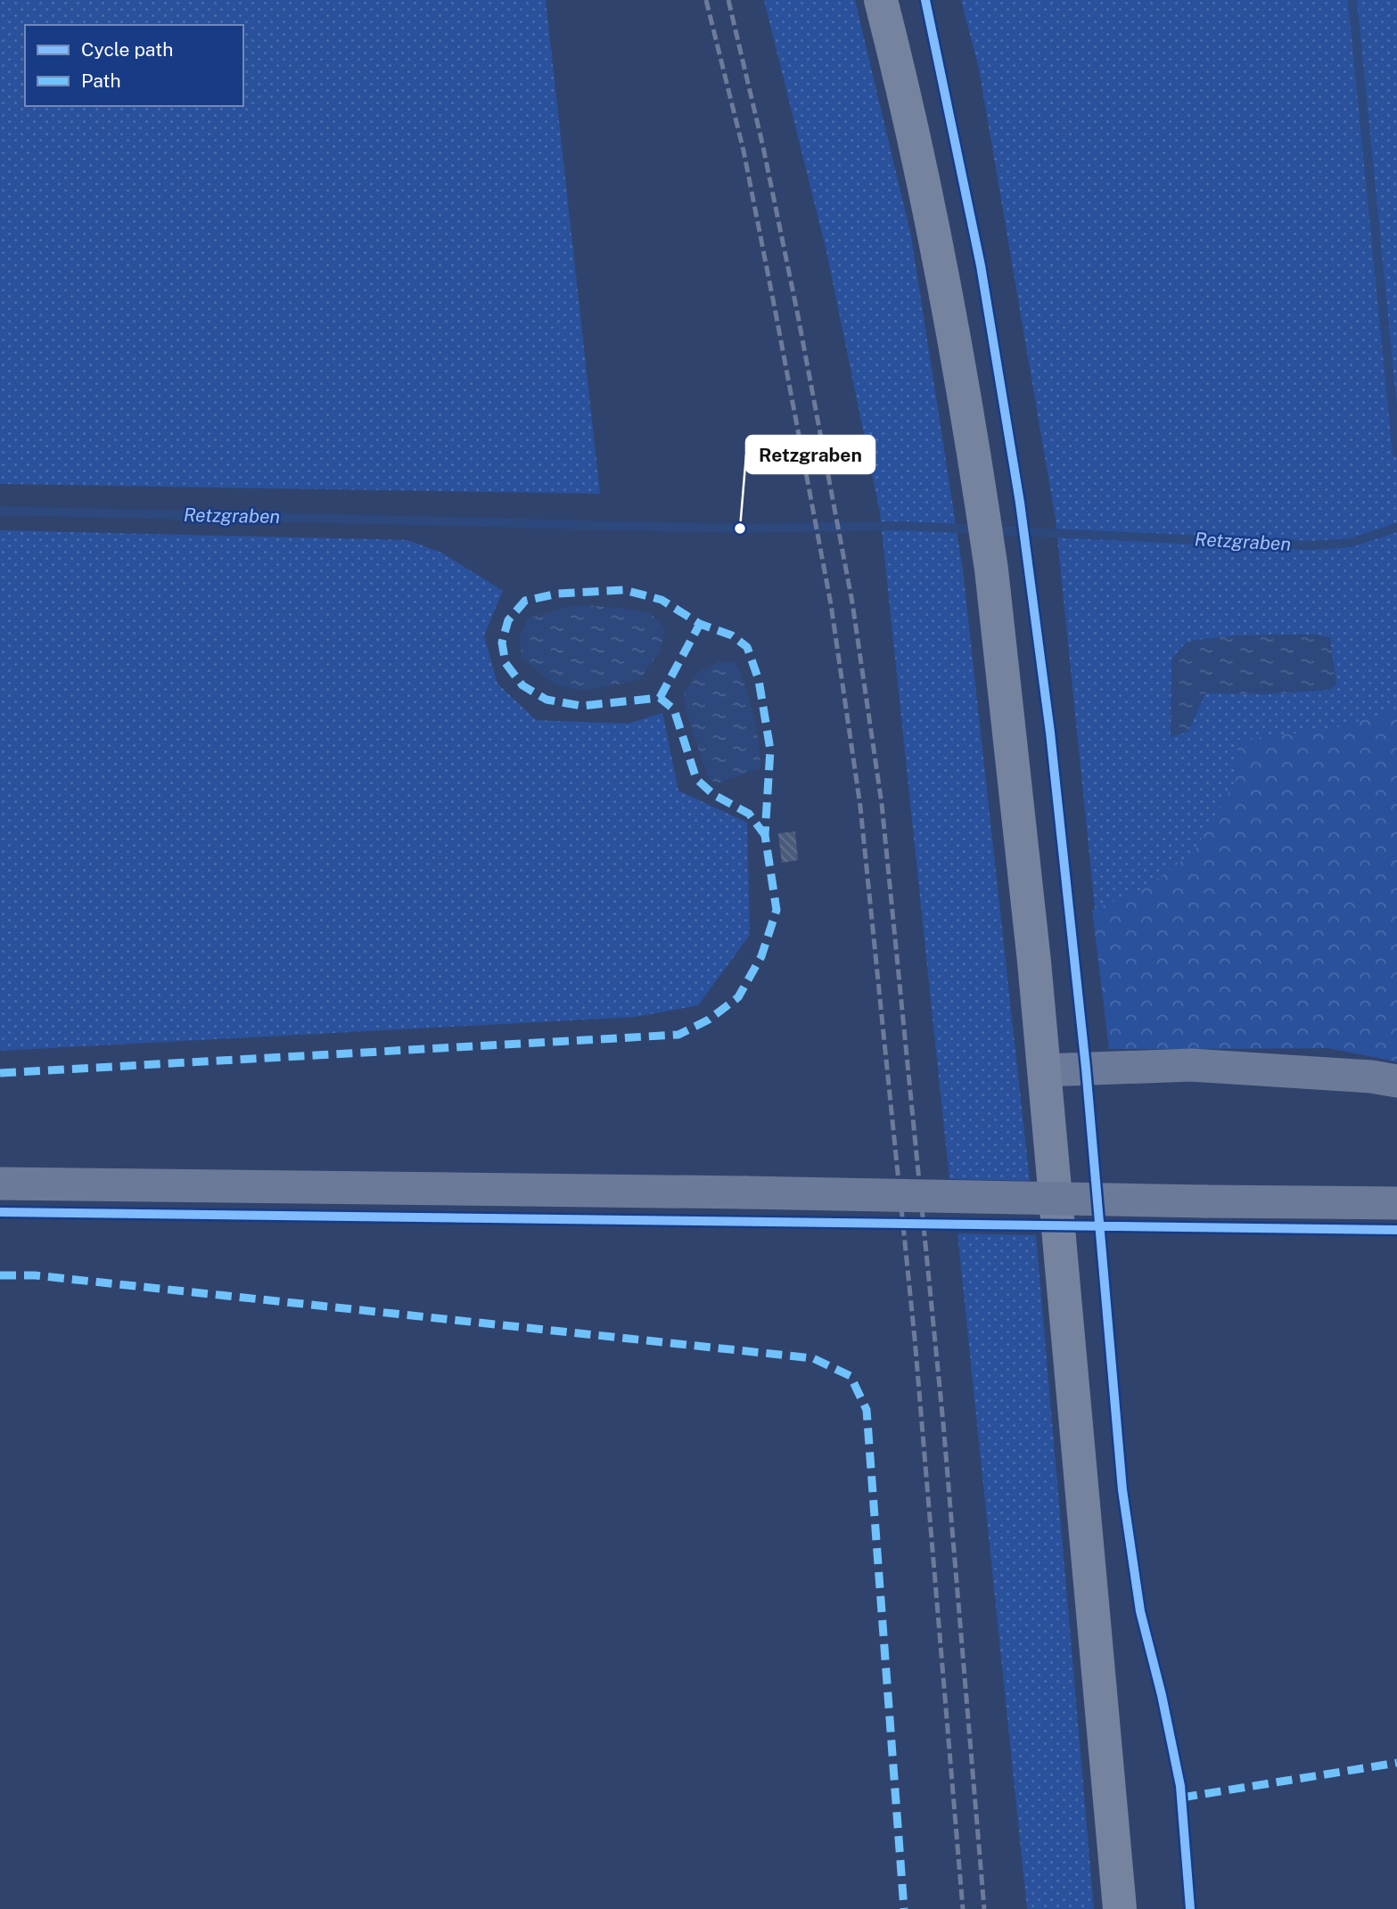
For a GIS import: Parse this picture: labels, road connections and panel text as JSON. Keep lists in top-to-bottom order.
{
  "water": ["Retzgraben"],
  "places": ["Retzgraben"],
  "legend": ["Cycle path", "Path"]
}
